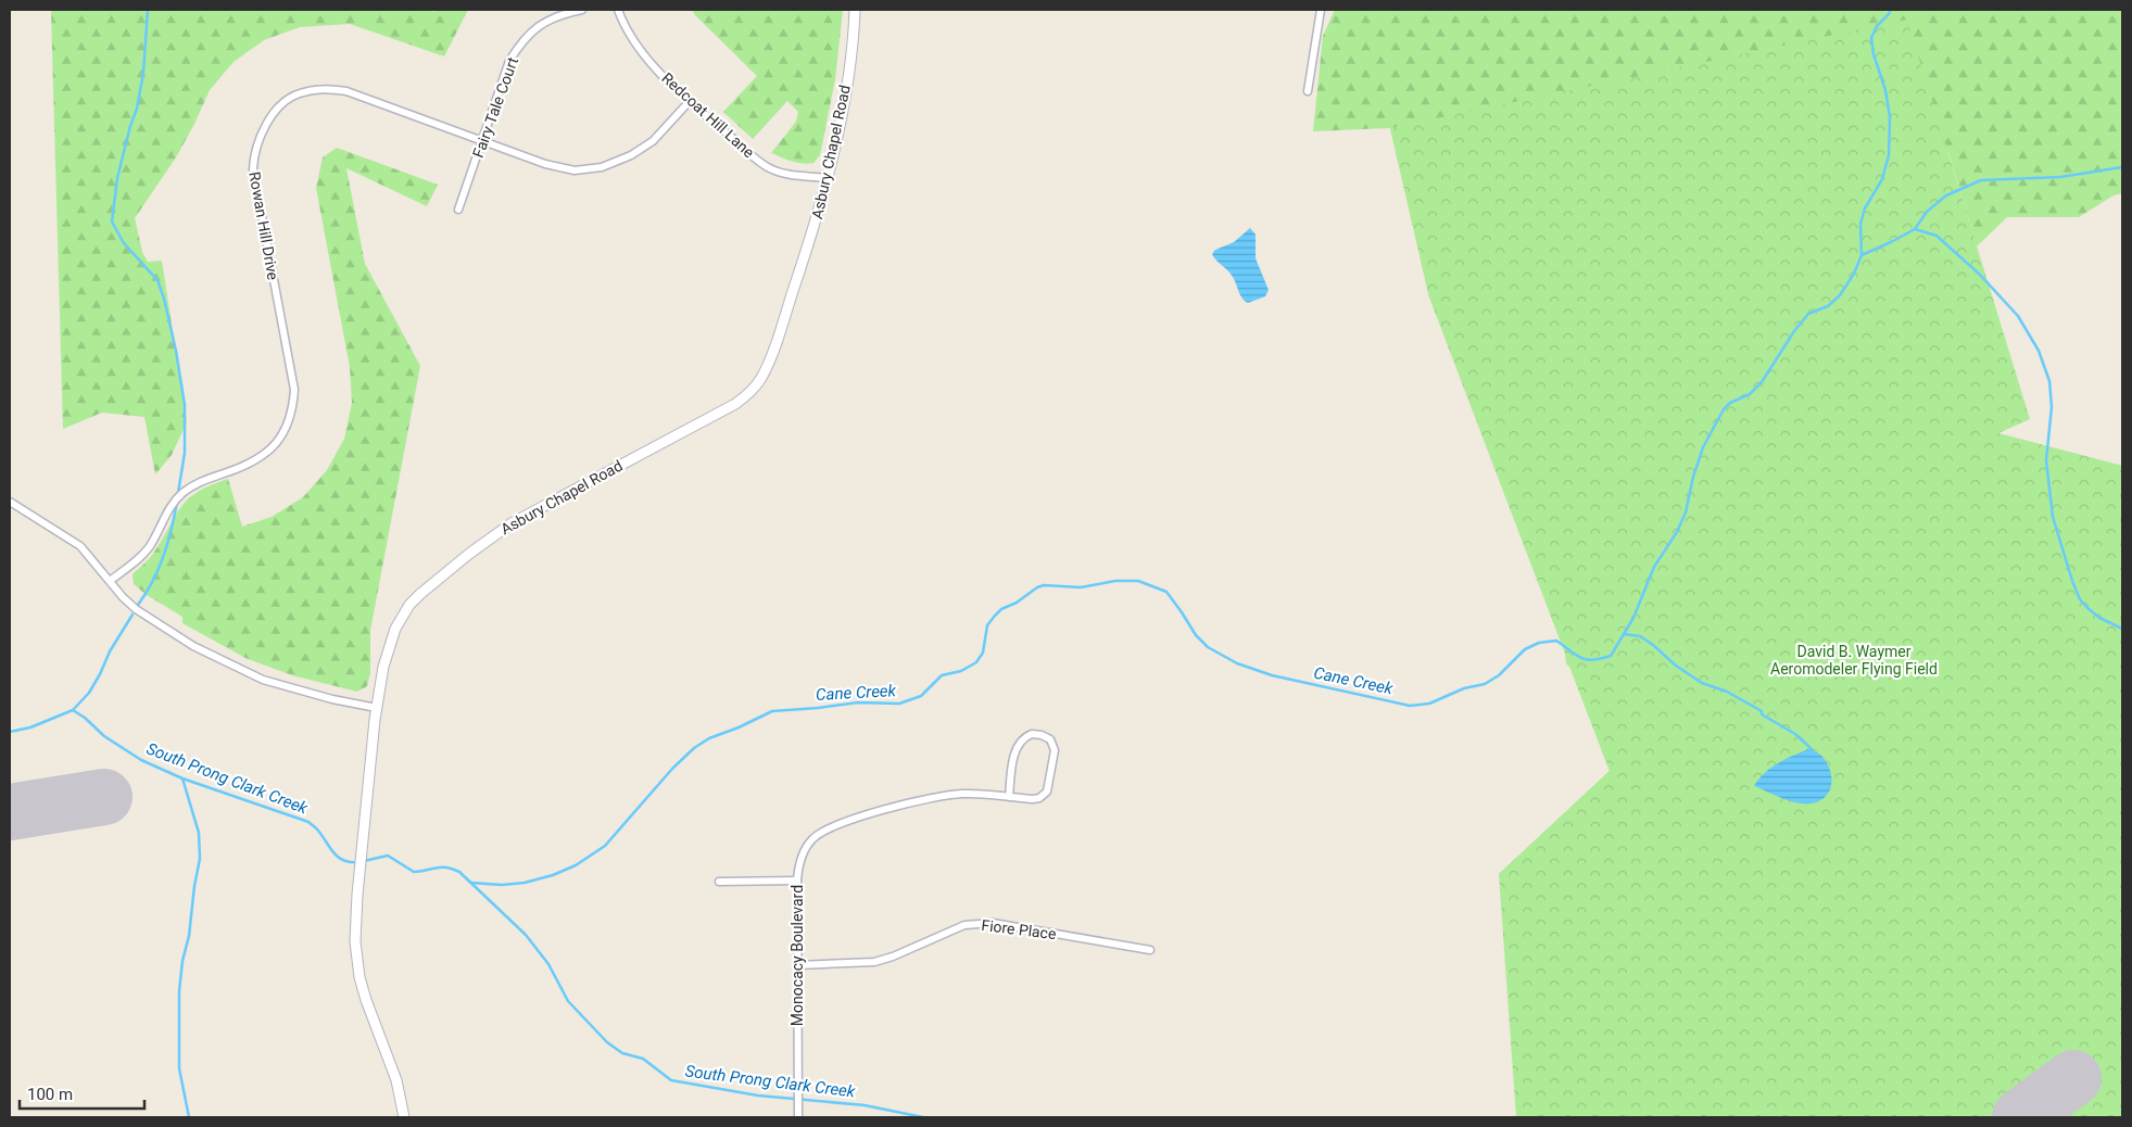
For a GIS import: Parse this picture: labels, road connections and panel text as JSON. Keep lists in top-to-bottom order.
{
  "streets": {
    "main road": ["Asbury Chapel Road"],
    "street": [
      "Fairy Tale Court",
      "Redcoat Hill Lane",
      "Rowan Hill Drive",
      "Fiore Place",
      "Monocacy Boulevard"
    ]
  },
  "crossings": [
    ["Fairy Tale Court", "Rowan Hill Drive"],
    ["Redcoat Hill Lane", "Asbury Chapel Road"],
    ["Redcoat Hill Lane", "Rowan Hill Drive"],
    ["Fiore Place", "Monocacy Boulevard"]
  ],
  "water": ["Cane Creek", "South Prong Clark Creek"],
  "parks": ["David B. Waymer Aeromodeler Flying Field"],
  "scale_bar": "100 m"
}
